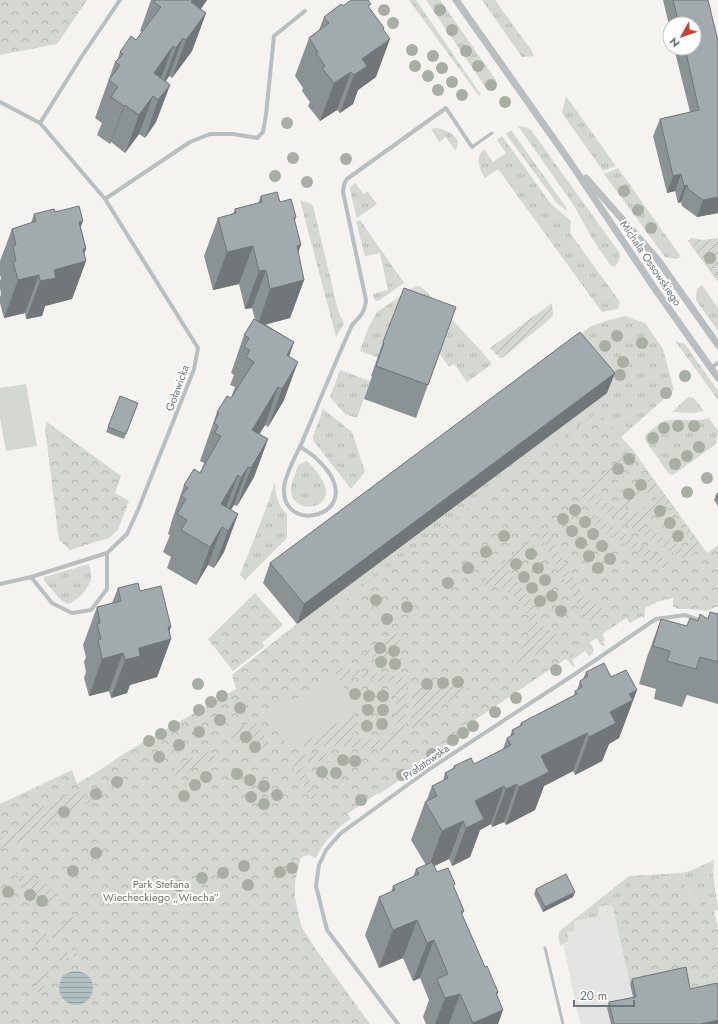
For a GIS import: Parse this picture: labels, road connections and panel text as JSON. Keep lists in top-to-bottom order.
{
  "streets": {
    "street": ["Michała Ossowskiego", "Goławicka", "Prałatowska"]
  },
  "parks": ["Park Stefana Wiecheckiego „Wiecha”"],
  "scale_bar": "20 m",
  "north": "bottom left"
}
